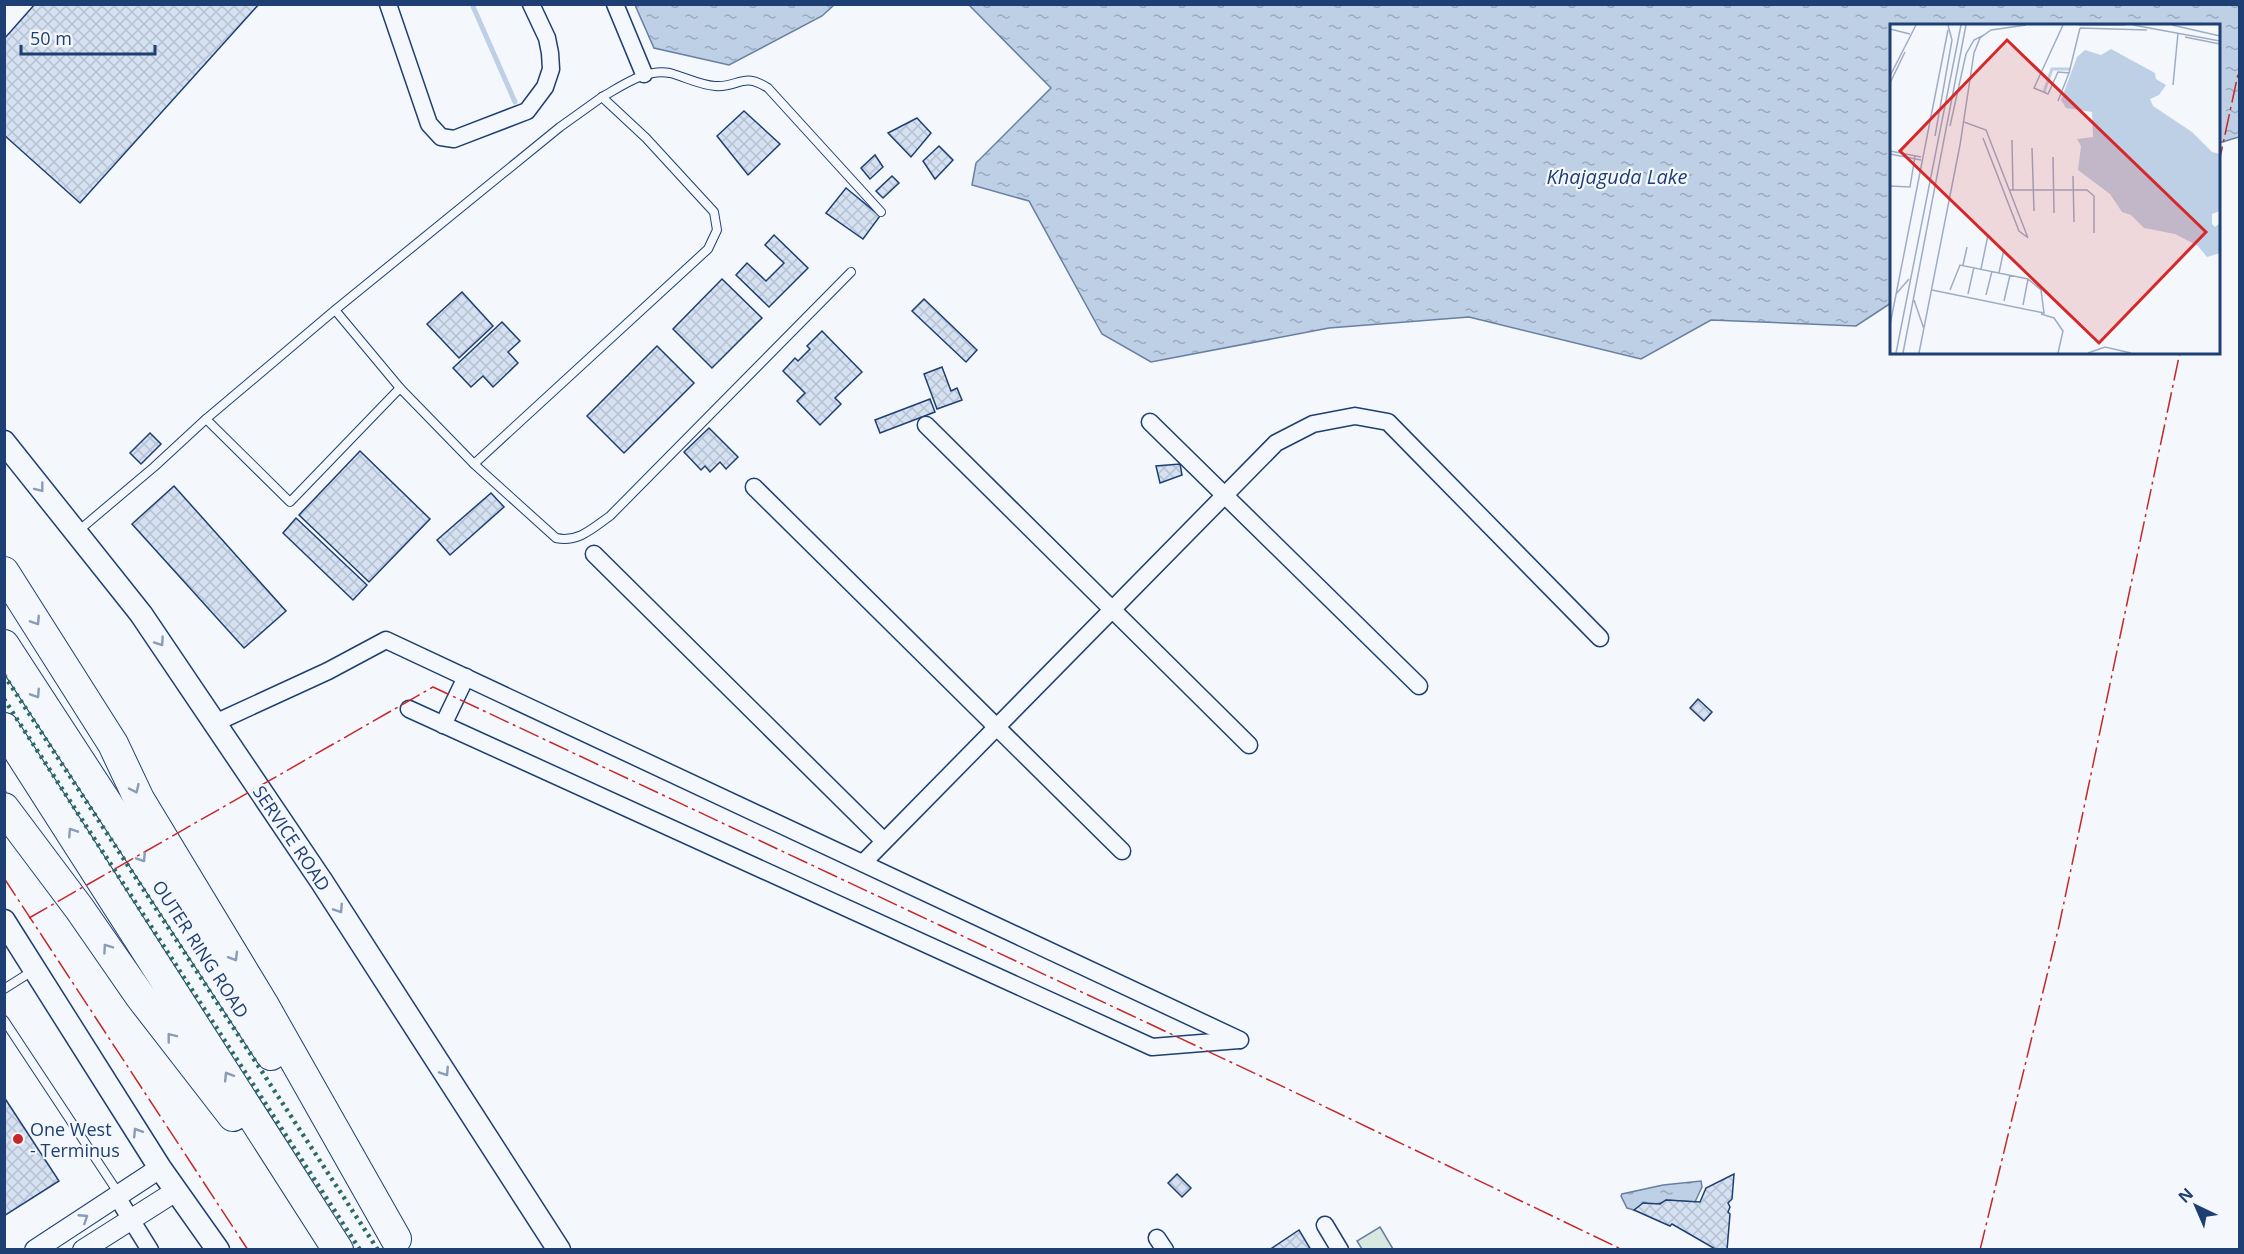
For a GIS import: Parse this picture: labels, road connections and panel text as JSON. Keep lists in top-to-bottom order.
{
  "streets": {
    "highway": ["OUTER RING ROAD"],
    "main road": ["SERVICE ROAD"]
  },
  "one_way": ["SERVICE ROAD"],
  "water": ["Khajaguda Lake"],
  "places": ["One West - Terminus"],
  "scale_bar": "50 m",
  "north": "top left"
}
